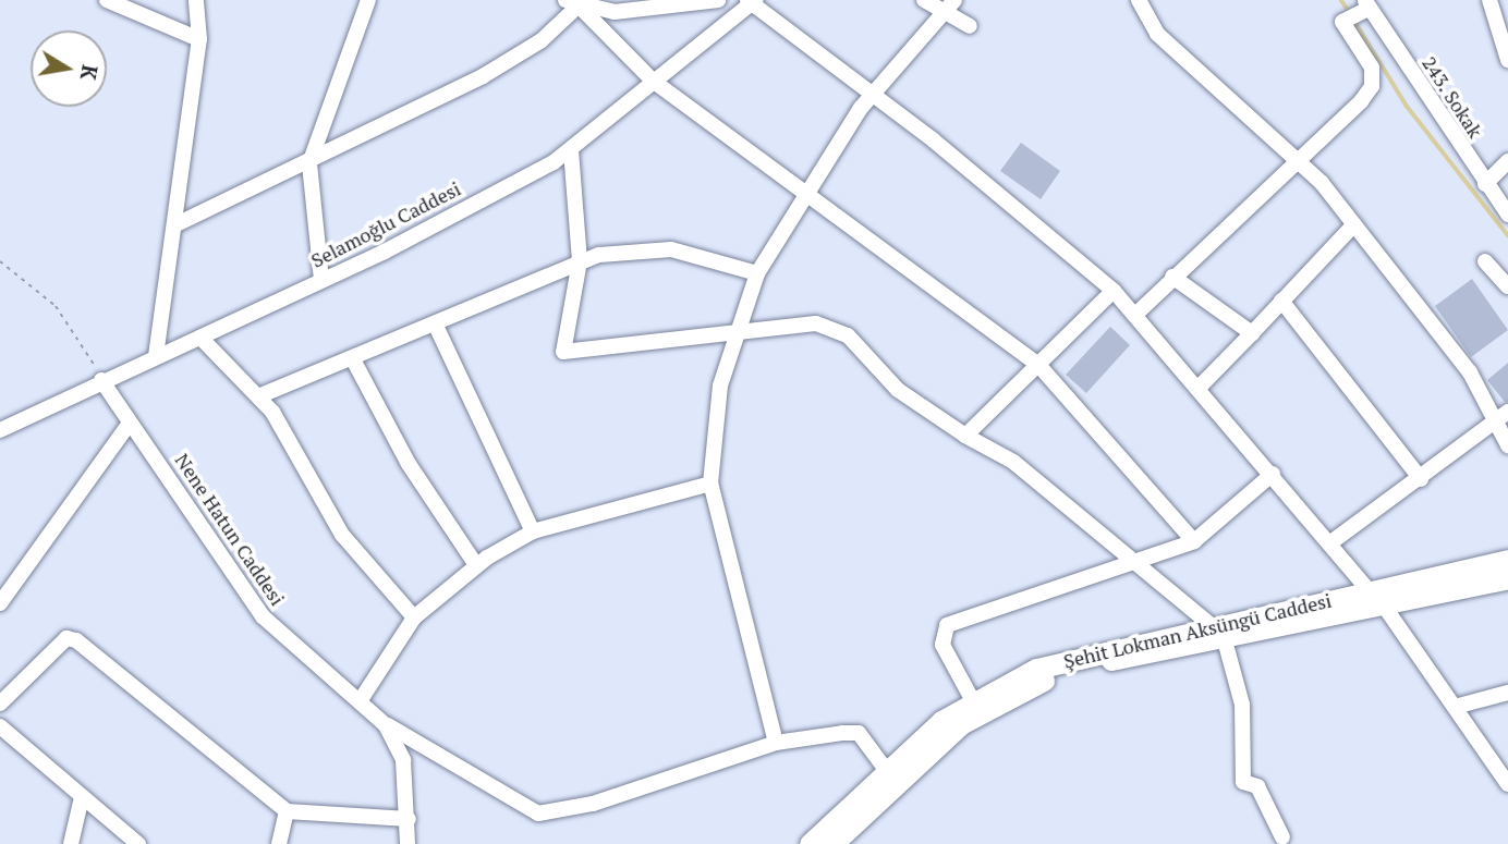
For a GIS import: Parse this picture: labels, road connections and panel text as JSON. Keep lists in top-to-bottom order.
{
  "streets": {
    "main road": ["Şehit Lokman Aksüngü Caddesi"],
    "street": ["243. Sokak", "Selamoğlu Caddesi", "Nene Hatun Caddesi"]
  },
  "crossings": [
    ["Selamoğlu Caddesi", "Nene Hatun Caddesi"]
  ],
  "north": "right"
}
